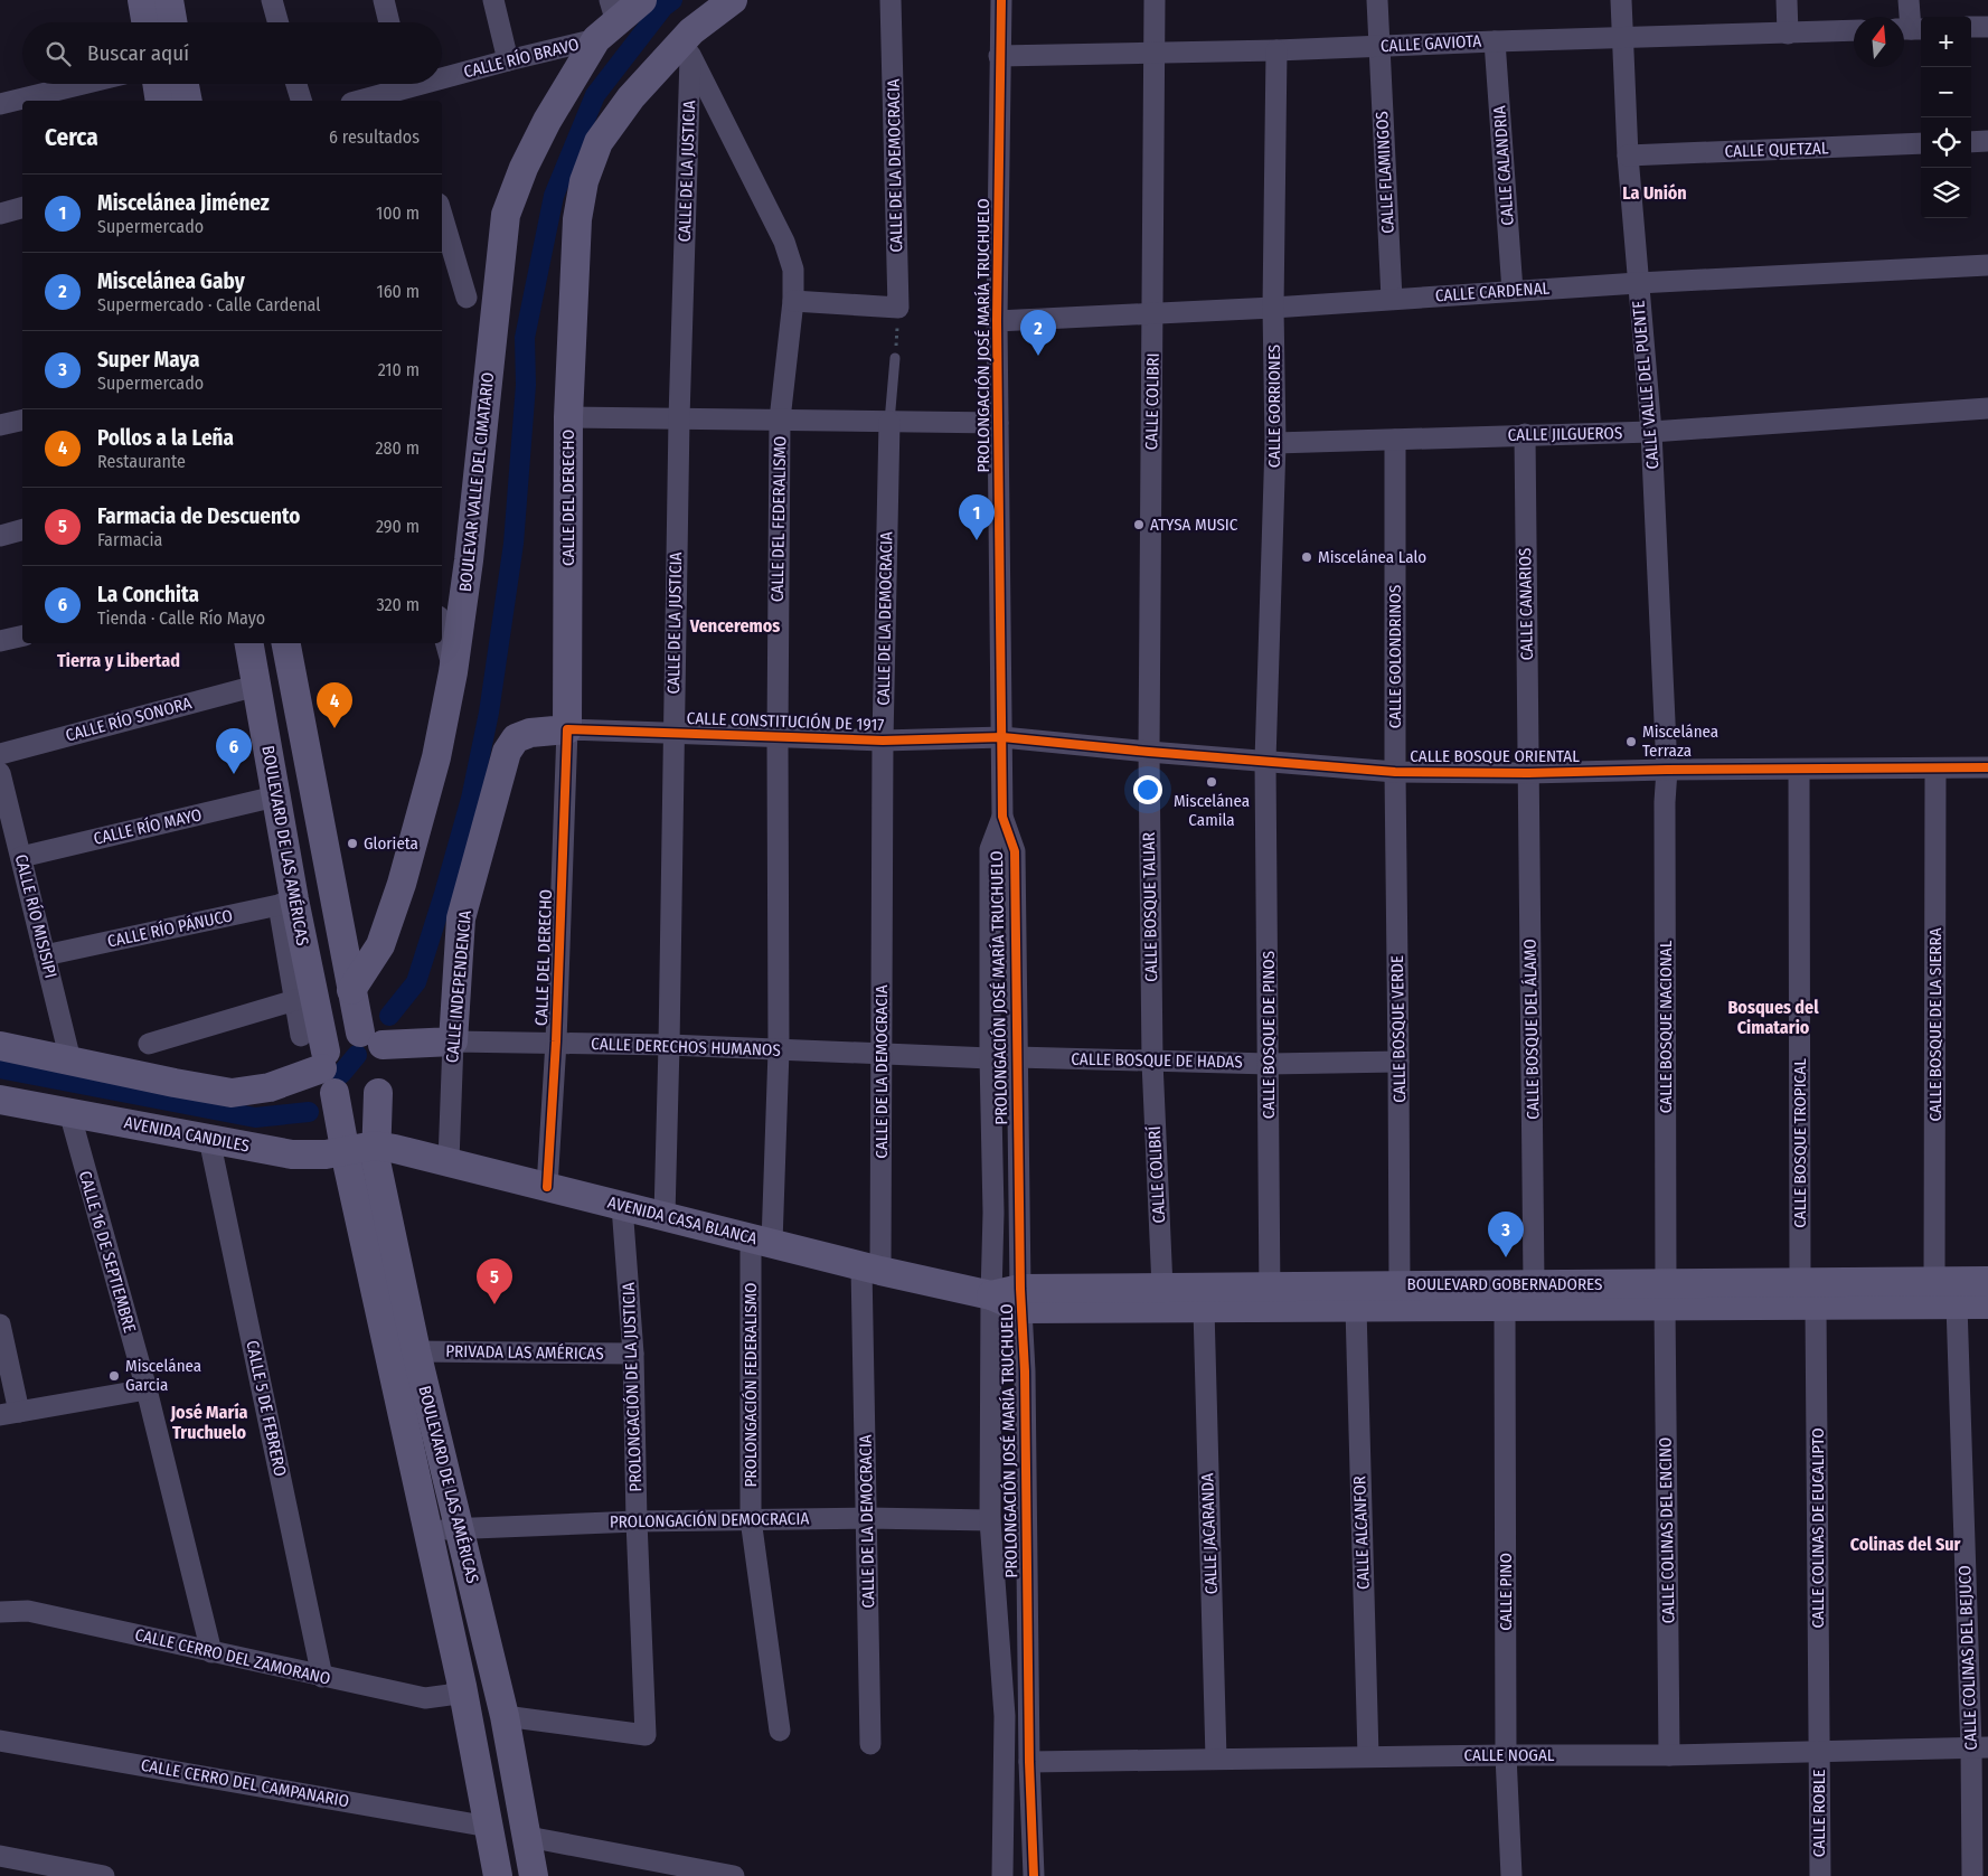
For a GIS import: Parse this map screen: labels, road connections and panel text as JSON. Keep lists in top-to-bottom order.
{
  "streets": {
    "main road": [
      "BOULEVAR VALLE DEL CIMATARIO",
      "CALLE DEL DERECHO",
      "BOULEVARD DE LAS AMÉRICAS",
      "CALLE INDEPENDENCIA",
      "CALLE DERECHOS HUMANOS",
      "AVENIDA CANDILES",
      "AVENIDA CASA BLANCA",
      "BOULEVARD GOBERNADORES"
    ],
    "street": [
      "CALLE GAVIOTA",
      "CALLE RÍO BRAVO",
      "CALLE QUETZAL",
      "CALLE DE LA DEMOCRACIA",
      "CALLE CALANDRIA",
      "CALLE DE LA JUSTICIA",
      "CALLE FLAMINGOS",
      "CALLE CARDENAL",
      "PROLONGACIÓN JOSÉ MARÍA TRUCHUELO",
      "CALLE VALLE DEL PUENTE",
      "CALLE COLIBRI",
      "CALLE GORRIONES",
      "CALLE JILGUEROS",
      "CALLE DEL FEDERALISMO",
      "CALLE CANARIOS",
      "CALLE GOLONDRINOS",
      "CALLE RÍO SONORA",
      "CALLE CONSTITUCIÓN DE 1917",
      "CALLE BOSQUE ORIENTAL",
      "CALLE RÍO MAYO",
      "CALLE BOSQUE TALIAR",
      "CALLE RÍO MISISIPI",
      "CALLE RÍO PÁNUCO",
      "CALLE BOSQUE DE LA SIERRA",
      "CALLE BOSQUE NACIONAL",
      "CALLE BOSQUE VERDE",
      "CALLE BOSQUE DEL ÁLAMO",
      "CALLE BOSQUE DE PINOS",
      "CALLE BOSQUE DE HADAS",
      "CALLE BOSQUE TROPICAL",
      "CALLE COLIBRÍ",
      "CALLE 16 DE SEPTIEMBRE",
      "PRIVADA LAS AMÉRICAS",
      "PROLONGACIÓN FEDERALISMO",
      "PROLONGACIÓN DE LA JUSTICIA",
      "CALLE 5 DE FEBRERO",
      "PROLONGACIÓN DEMOCRACIA",
      "CALLE COLINAS DE EUCALIPTO",
      "CALLE COLINAS DEL ENCINO",
      "CALLE ALCANFOR",
      "CALLE JACARANDA",
      "CALLE PINO",
      "CALLE CERRO DEL ZAMORANO",
      "CALLE COLINAS DEL BEJUCO",
      "CALLE NOGAL",
      "CALLE CERRO DEL CAMPANARIO",
      "CALLE ROBLE"
    ]
  },
  "crossings": [
    ["CALLE GAVIOTA", "CALLE CALANDRIA"],
    ["CALLE GAVIOTA", "CALLE FLAMINGOS"],
    ["CALLE GAVIOTA", "PROLONGACIÓN JOSÉ MARÍA TRUCHUELO"],
    ["CALLE GAVIOTA", "CALLE VALLE DEL PUENTE"],
    ["CALLE GAVIOTA", "CALLE COLIBRI"],
    ["CALLE GAVIOTA", "CALLE GORRIONES"],
    ["CALLE RÍO BRAVO", "BOULEVAR VALLE DEL CIMATARIO"],
    ["CALLE QUETZAL", "CALLE VALLE DEL PUENTE"],
    ["CALLE DE LA DEMOCRACIA", "CALLE CONSTITUCIÓN DE 1917"],
    ["CALLE DE LA DEMOCRACIA", "CALLE DERECHOS HUMANOS"],
    ["CALLE DE LA DEMOCRACIA", "AVENIDA CASA BLANCA"],
    ["CALLE DE LA DEMOCRACIA", "PROLONGACIÓN DEMOCRACIA"],
    ["CALLE CALANDRIA", "CALLE CARDENAL"],
    ["CALLE DE LA JUSTICIA", "CALLE DEL DERECHO"],
    ["CALLE DE LA JUSTICIA", "CALLE DEL FEDERALISMO"],
    ["CALLE DE LA JUSTICIA", "CALLE CONSTITUCIÓN DE 1917"],
    ["CALLE DE LA JUSTICIA", "CALLE DERECHOS HUMANOS"],
    ["CALLE DE LA JUSTICIA", "AVENIDA CASA BLANCA"],
    ["CALLE FLAMINGOS", "CALLE CARDENAL"],
    ["CALLE CARDENAL", "PROLONGACIÓN JOSÉ MARÍA TRUCHUELO"],
    ["CALLE CARDENAL", "CALLE VALLE DEL PUENTE"],
    ["CALLE CARDENAL", "CALLE COLIBRI"],
    ["CALLE CARDENAL", "CALLE GORRIONES"],
    ["PROLONGACIÓN JOSÉ MARÍA TRUCHUELO", "CALLE CONSTITUCIÓN DE 1917"],
    ["PROLONGACIÓN JOSÉ MARÍA TRUCHUELO", "CALLE BOSQUE ORIENTAL"],
    ["PROLONGACIÓN JOSÉ MARÍA TRUCHUELO", "CALLE DERECHOS HUMANOS"],
    ["PROLONGACIÓN JOSÉ MARÍA TRUCHUELO", "CALLE BOSQUE DE HADAS"],
    ["PROLONGACIÓN JOSÉ MARÍA TRUCHUELO", "AVENIDA CASA BLANCA"],
    ["PROLONGACIÓN JOSÉ MARÍA TRUCHUELO", "BOULEVARD GOBERNADORES"],
    ["PROLONGACIÓN JOSÉ MARÍA TRUCHUELO", "PROLONGACIÓN DEMOCRACIA"],
    ["PROLONGACIÓN JOSÉ MARÍA TRUCHUELO", "CALLE NOGAL"],
    ["CALLE VALLE DEL PUENTE", "CALLE JILGUEROS"],
    ["CALLE VALLE DEL PUENTE", "CALLE BOSQUE ORIENTAL"],
    ["CALLE VALLE DEL PUENTE", "CALLE BOSQUE NACIONAL"],
    ["CALLE COLIBRI", "CALLE BOSQUE ORIENTAL"],
    ["CALLE COLIBRI", "CALLE BOSQUE TALIAR"],
    ["CALLE GORRIONES", "CALLE JILGUEROS"],
    ["CALLE GORRIONES", "CALLE BOSQUE ORIENTAL"],
    ["CALLE GORRIONES", "CALLE BOSQUE DE PINOS"],
    ["CALLE JILGUEROS", "CALLE CANARIOS"],
    ["CALLE JILGUEROS", "CALLE GOLONDRINOS"],
    ["CALLE DEL DERECHO", "CALLE DEL FEDERALISMO"],
    ["CALLE DEL DERECHO", "CALLE CONSTITUCIÓN DE 1917"],
    ["CALLE DEL DERECHO", "CALLE INDEPENDENCIA"],
    ["CALLE DEL DERECHO", "CALLE DERECHOS HUMANOS"],
    ["CALLE DEL DERECHO", "AVENIDA CASA BLANCA"],
    ["CALLE DEL FEDERALISMO", "CALLE CONSTITUCIÓN DE 1917"],
    ["CALLE DEL FEDERALISMO", "CALLE DERECHOS HUMANOS"],
    ["CALLE DEL FEDERALISMO", "AVENIDA CASA BLANCA"],
    ["CALLE DEL FEDERALISMO", "PROLONGACIÓN FEDERALISMO"],
    ["CALLE CANARIOS", "CALLE BOSQUE ORIENTAL"],
    ["CALLE CANARIOS", "CALLE BOSQUE DEL ÁLAMO"],
    ["CALLE GOLONDRINOS", "CALLE BOSQUE ORIENTAL"],
    ["CALLE GOLONDRINOS", "CALLE BOSQUE VERDE"],
    ["CALLE RÍO SONORA", "BOULEVARD DE LAS AMÉRICAS"],
    ["CALLE CONSTITUCIÓN DE 1917", "CALLE BOSQUE ORIENTAL"],
    ["CALLE CONSTITUCIÓN DE 1917", "CALLE INDEPENDENCIA"],
    ["CALLE BOSQUE ORIENTAL", "CALLE BOSQUE TALIAR"],
    ["CALLE BOSQUE ORIENTAL", "CALLE BOSQUE DE LA SIERRA"],
    ["CALLE BOSQUE ORIENTAL", "CALLE BOSQUE NACIONAL"],
    ["CALLE BOSQUE ORIENTAL", "CALLE BOSQUE VERDE"],
    ["CALLE BOSQUE ORIENTAL", "CALLE BOSQUE DEL ÁLAMO"],
    ["CALLE BOSQUE ORIENTAL", "CALLE BOSQUE DE PINOS"],
    ["CALLE BOSQUE ORIENTAL", "CALLE BOSQUE TROPICAL"],
    ["CALLE RÍO MAYO", "BOULEVARD DE LAS AMÉRICAS"],
    ["CALLE RÍO MAYO", "CALLE RÍO MISISIPI"],
    ["BOULEVARD DE LAS AMÉRICAS", "CALLE RÍO PÁNUCO"],
    ["BOULEVARD DE LAS AMÉRICAS", "CALLE DERECHOS HUMANOS"],
    ["BOULEVARD DE LAS AMÉRICAS", "AVENIDA CANDILES"],
    ["BOULEVARD DE LAS AMÉRICAS", "AVENIDA CASA BLANCA"],
    ["BOULEVARD DE LAS AMÉRICAS", "PRIVADA LAS AMÉRICAS"],
    ["BOULEVARD DE LAS AMÉRICAS", "PROLONGACIÓN DE LA JUSTICIA"],
    ["BOULEVARD DE LAS AMÉRICAS", "PROLONGACIÓN DEMOCRACIA"],
    ["BOULEVARD DE LAS AMÉRICAS", "CALLE CERRO DEL ZAMORANO"],
    ["BOULEVARD DE LAS AMÉRICAS", "CALLE CERRO DEL CAMPANARIO"],
    ["CALLE BOSQUE TALIAR", "CALLE BOSQUE DE HADAS"],
    ["CALLE BOSQUE TALIAR", "CALLE COLIBRÍ"],
    ["CALLE RÍO MISISIPI", "CALLE RÍO PÁNUCO"],
    ["CALLE INDEPENDENCIA", "CALLE DERECHOS HUMANOS"],
    ["CALLE INDEPENDENCIA", "AVENIDA CASA BLANCA"],
    ["CALLE BOSQUE DE LA SIERRA", "BOULEVARD GOBERNADORES"],
    ["CALLE BOSQUE NACIONAL", "BOULEVARD GOBERNADORES"],
    ["CALLE BOSQUE NACIONAL", "CALLE COLINAS DEL ENCINO"],
    ["CALLE BOSQUE VERDE", "CALLE BOSQUE DE HADAS"],
    ["CALLE BOSQUE VERDE", "BOULEVARD GOBERNADORES"],
    ["CALLE BOSQUE DEL ÁLAMO", "BOULEVARD GOBERNADORES"],
    ["CALLE BOSQUE DE PINOS", "CALLE BOSQUE DE HADAS"],
    ["CALLE BOSQUE DE PINOS", "BOULEVARD GOBERNADORES"],
    ["CALLE BOSQUE DE HADAS", "CALLE COLIBRÍ"],
    ["AVENIDA CANDILES", "AVENIDA CASA BLANCA"],
    ["AVENIDA CANDILES", "CALLE 16 DE SEPTIEMBRE"],
    ["AVENIDA CANDILES", "CALLE 5 DE FEBRERO"],
    ["CALLE BOSQUE TROPICAL", "BOULEVARD GOBERNADORES"],
    ["CALLE BOSQUE TROPICAL", "CALLE COLINAS DE EUCALIPTO"],
    ["CALLE COLIBRÍ", "BOULEVARD GOBERNADORES"],
    ["AVENIDA CASA BLANCA", "BOULEVARD GOBERNADORES"],
    ["AVENIDA CASA BLANCA", "PROLONGACIÓN FEDERALISMO"],
    ["AVENIDA CASA BLANCA", "PROLONGACIÓN DE LA JUSTICIA"],
    ["CALLE 16 DE SEPTIEMBRE", "CALLE CERRO DEL ZAMORANO"],
    ["BOULEVARD GOBERNADORES", "CALLE COLINAS DE EUCALIPTO"],
    ["BOULEVARD GOBERNADORES", "CALLE COLINAS DEL ENCINO"],
    ["BOULEVARD GOBERNADORES", "CALLE ALCANFOR"],
    ["BOULEVARD GOBERNADORES", "CALLE JACARANDA"],
    ["BOULEVARD GOBERNADORES", "CALLE PINO"],
    ["BOULEVARD GOBERNADORES", "CALLE COLINAS DEL BEJUCO"],
    ["PRIVADA LAS AMÉRICAS", "PROLONGACIÓN DE LA JUSTICIA"],
    ["PROLONGACIÓN FEDERALISMO", "PROLONGACIÓN DEMOCRACIA"],
    ["PROLONGACIÓN DE LA JUSTICIA", "PROLONGACIÓN DEMOCRACIA"],
    ["CALLE 5 DE FEBRERO", "CALLE CERRO DEL ZAMORANO"],
    ["CALLE COLINAS DE EUCALIPTO", "CALLE NOGAL"],
    ["CALLE COLINAS DE EUCALIPTO", "CALLE ROBLE"],
    ["CALLE COLINAS DEL ENCINO", "CALLE NOGAL"],
    ["CALLE ALCANFOR", "CALLE NOGAL"],
    ["CALLE JACARANDA", "CALLE NOGAL"],
    ["CALLE PINO", "CALLE NOGAL"],
    ["CALLE COLINAS DEL BEJUCO", "CALLE NOGAL"],
    ["CALLE NOGAL", "CALLE ROBLE"]
  ],
  "districts": [
    "La Unión",
    "Venceremos",
    "Tierra y Libertad",
    "Bosques del Cimatario",
    "José María Truchuelo",
    "Colinas del Sur"
  ],
  "places": [
    "ATYSA MUSIC",
    "Miscelánea Lalo",
    "Miscelánea Terraza",
    "Miscelánea Camila",
    "Glorieta",
    "Miscelánea Garcia"
  ],
  "north": "top",
  "page": {
    "map_buttons": ["+", "−"],
    "search": "Buscar aquí",
    "heading": ["Cerca", "6 resultados"],
    "list": [
      {
        "mark": "1",
        "name": "Miscelánea Jiménez",
        "note": "Supermercado",
        "value": "100 m"
      },
      {
        "mark": "2",
        "name": "Miscelánea Gaby",
        "note": "Supermercado · Calle Cardenal",
        "value": "160 m"
      },
      {
        "mark": "3",
        "name": "Super Maya",
        "note": "Supermercado",
        "value": "210 m"
      },
      {
        "mark": "4",
        "name": "Pollos a la Leña",
        "note": "Restaurante",
        "value": "280 m"
      },
      {
        "mark": "5",
        "name": "Farmacia de Descuento",
        "note": "Farmacia",
        "value": "290 m"
      },
      {
        "mark": "6",
        "name": "La Conchita",
        "note": "Tienda · Calle Río Mayo",
        "value": "320 m"
      }
    ],
    "pins": [
      "2",
      "1",
      "4",
      "6",
      "3",
      "5"
    ]
  }
}
